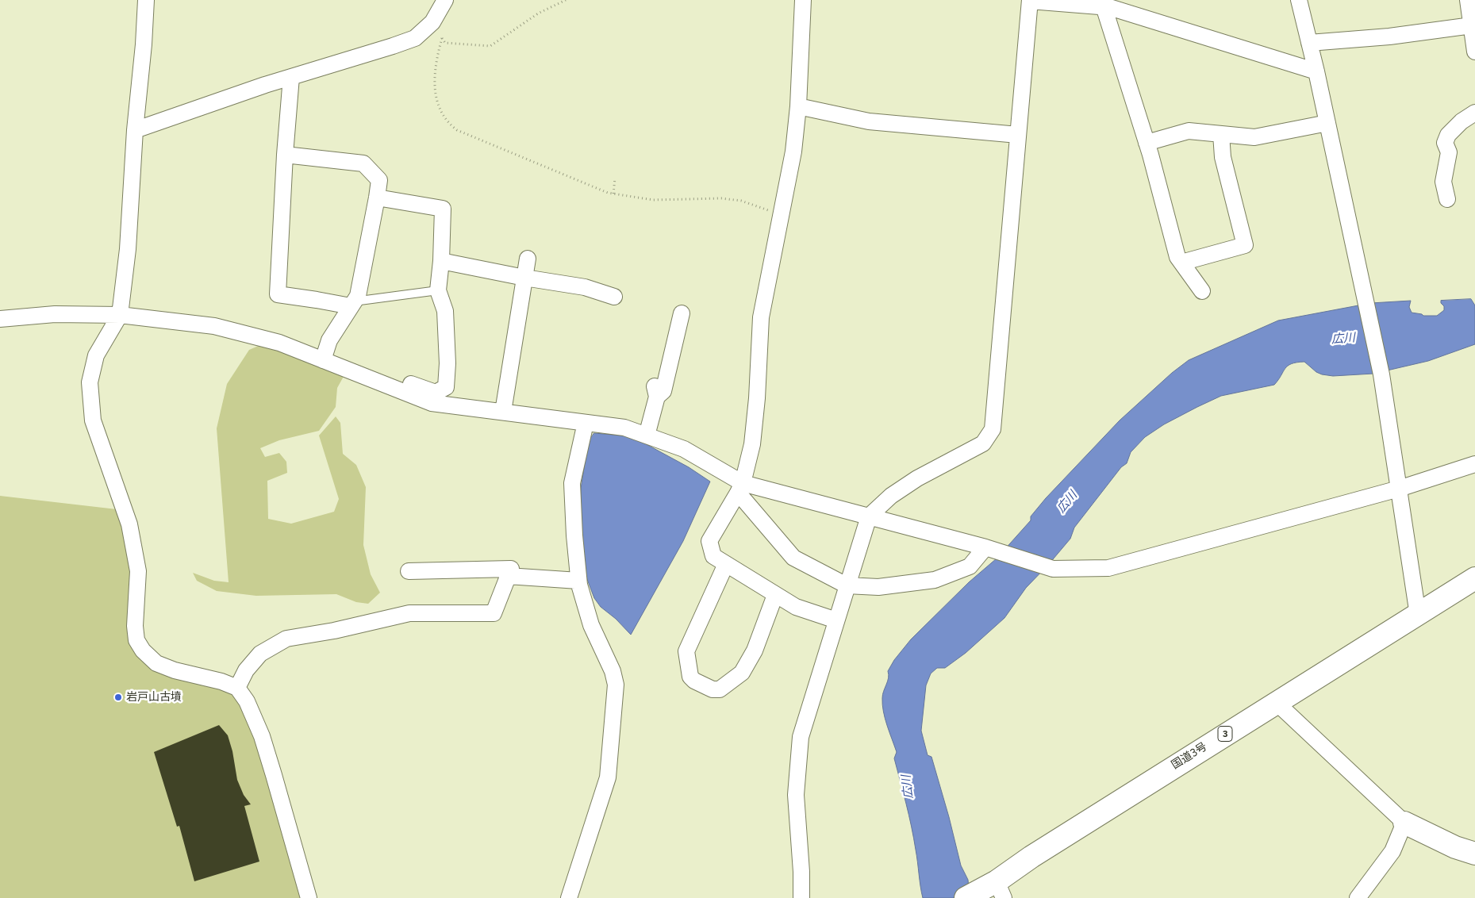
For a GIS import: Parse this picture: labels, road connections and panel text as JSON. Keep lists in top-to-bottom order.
{
  "streets": {
    "main road": ["3", "国道3号"]
  },
  "water": ["広川"],
  "places": ["岩戸山古墳"]
}
